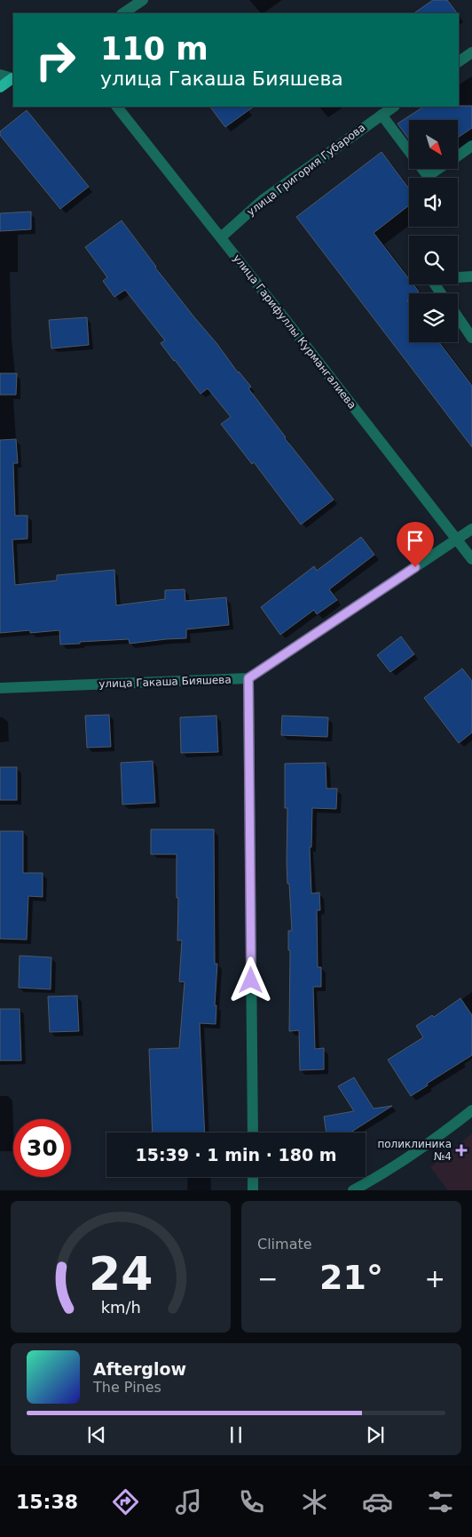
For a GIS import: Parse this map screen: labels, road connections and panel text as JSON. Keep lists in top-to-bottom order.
{
  "streets": {
    "street": ["улица Григория Губарова", "улица Гарифуллы Курмангалиева", "улица Гакаша Бияшева"]
  },
  "crossings": [
    ["улица Григория Губарова", "улица Гарифуллы Курмангалиева"]
  ],
  "places": {
    "health": ["поликлиника №4"]
  },
  "north": "bottom right",
  "page": {
    "turn": ["110 m", "улица Гакаша Бияшева"],
    "limit": "30",
    "trip": "15:39 · 1 min · 180 m",
    "tile": "Climate",
    "heat": ["−", "21°", "+"],
    "song": ["Afterglow", "The Pines"],
    "tabs": "15:38",
    "gauge": ["24", "km/h"]
  }
}
